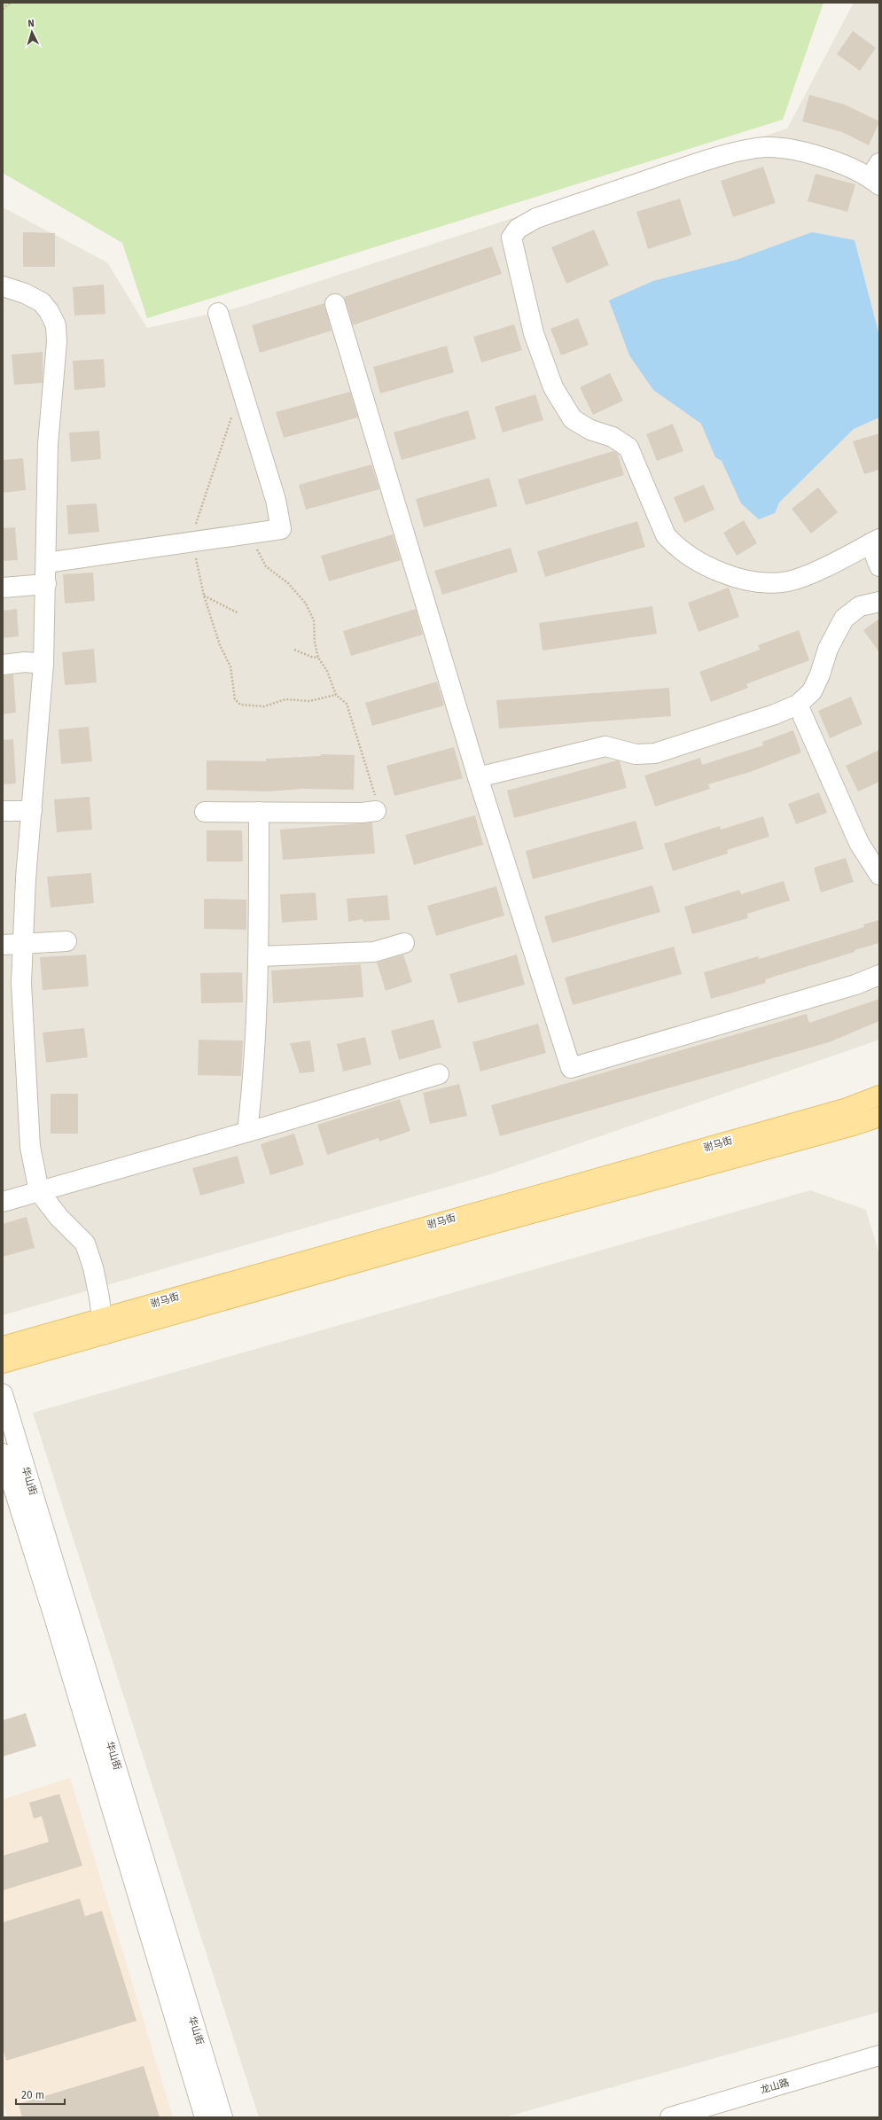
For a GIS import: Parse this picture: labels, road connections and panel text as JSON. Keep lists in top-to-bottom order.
{
  "streets": {
    "main road": ["驸马街"],
    "street": ["华山街", "龙山路"]
  },
  "scale_bar": "20 m",
  "north": "top"
}
